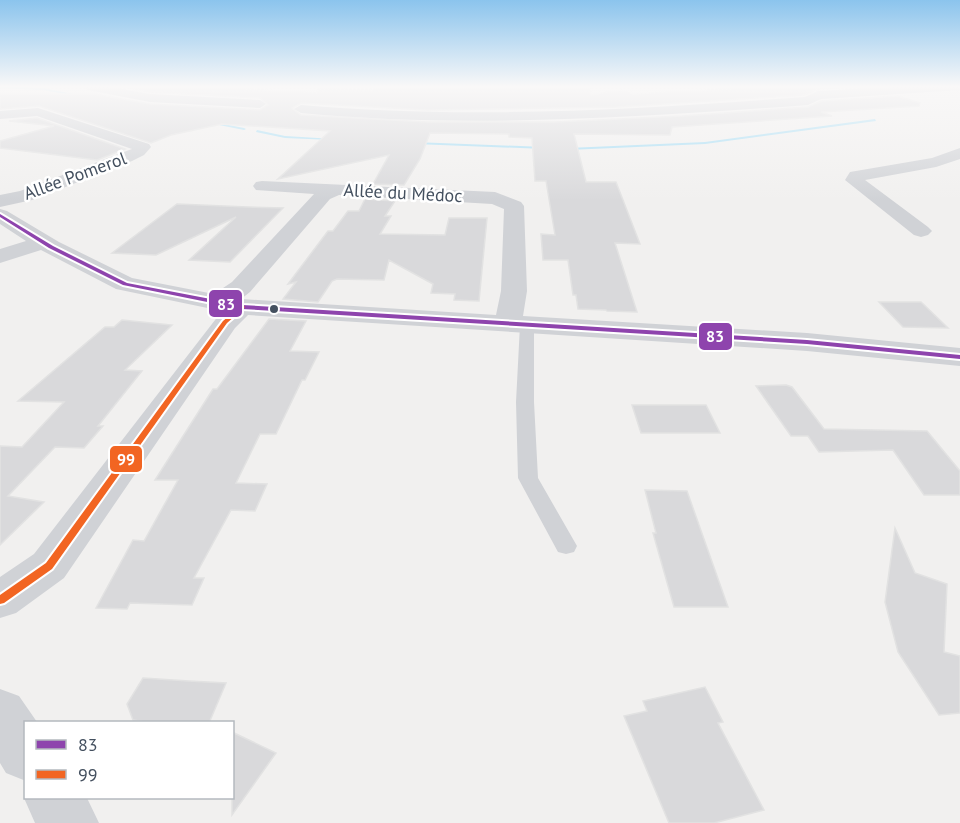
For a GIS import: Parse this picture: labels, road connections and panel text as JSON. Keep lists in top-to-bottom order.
{
  "streets": {
    "street": ["Allée Pomerol", "Allée du Médoc"]
  },
  "lines": ["transit line 83", "transit line 99"],
  "legend": ["83", "99"]
}
